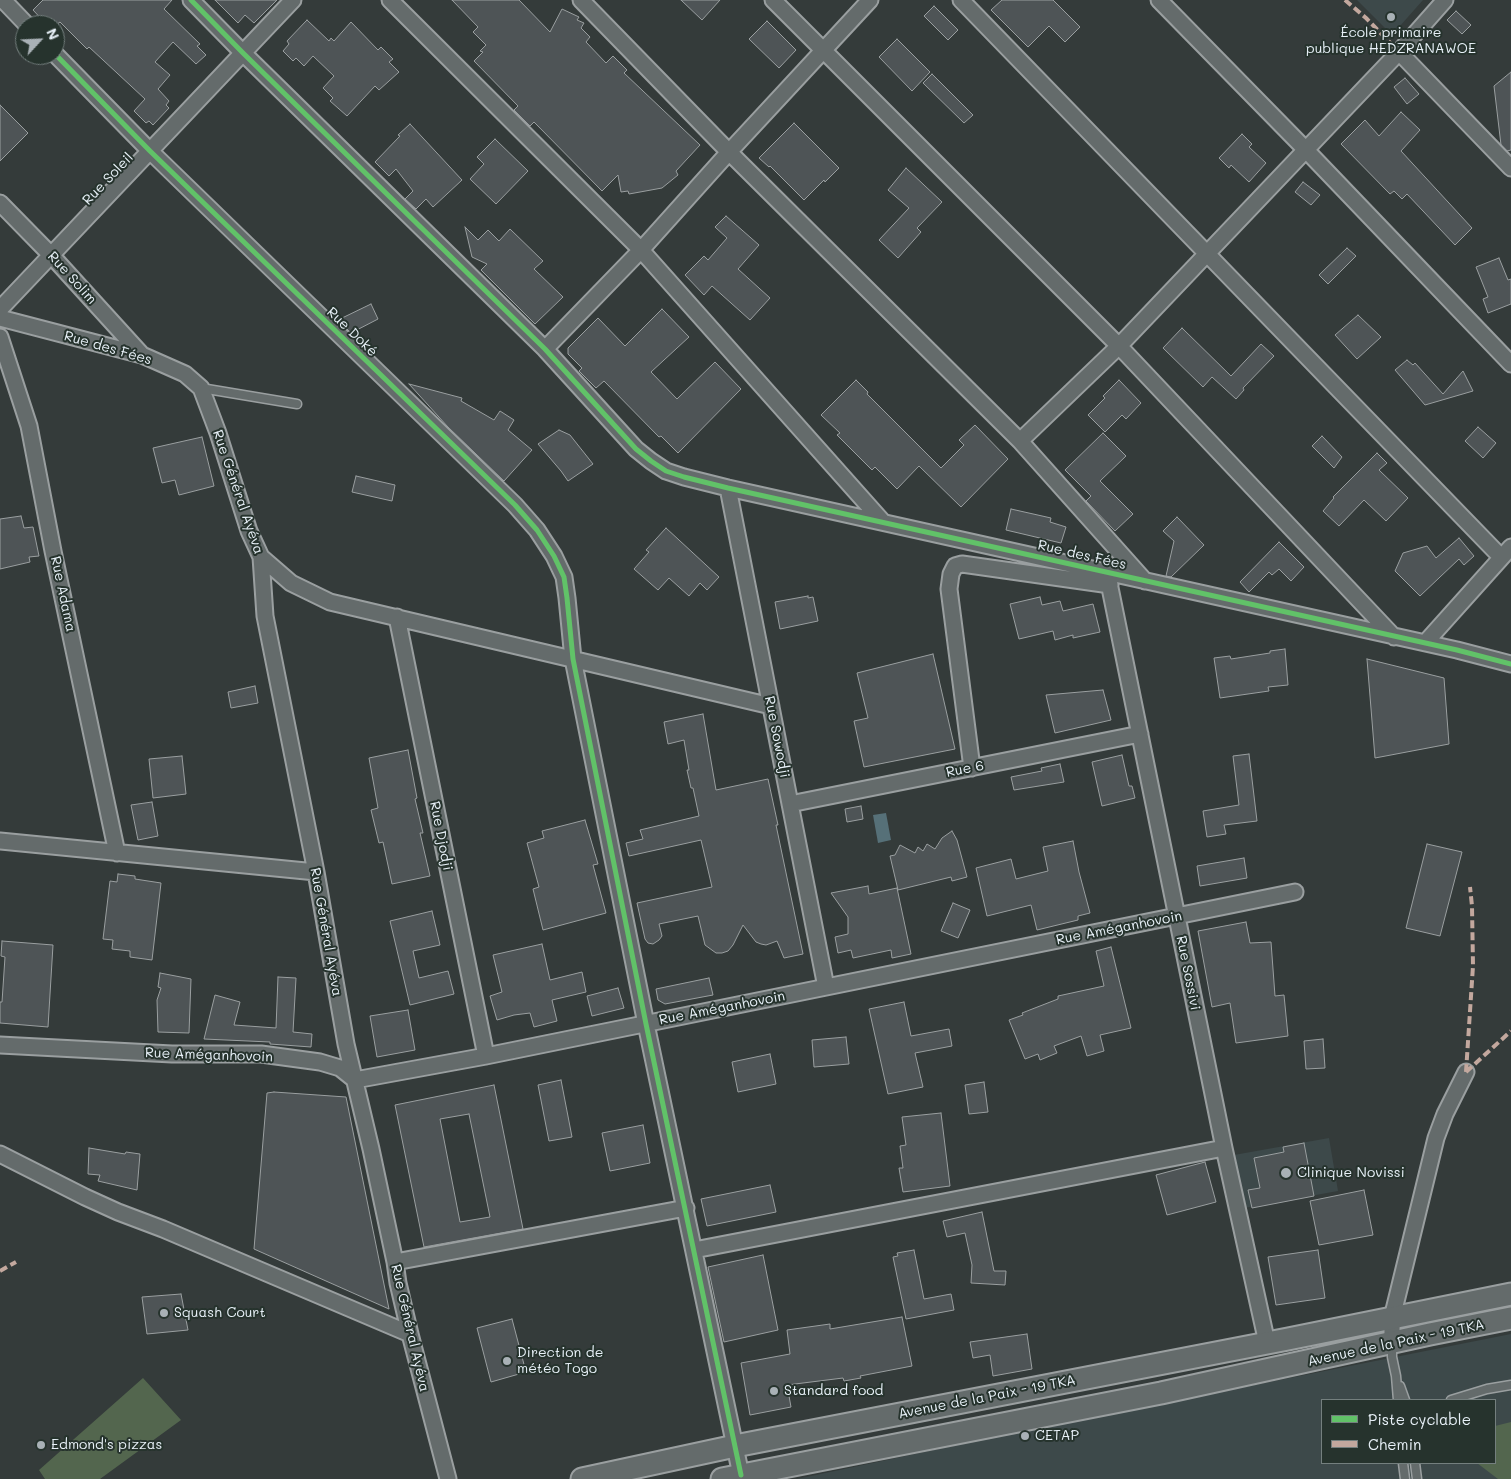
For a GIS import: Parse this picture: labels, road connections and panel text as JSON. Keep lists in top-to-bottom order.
{
  "streets": {
    "main road": ["Avenue de la Paix - 19 TKA"],
    "street": [
      "Rue Soleil",
      "Rue Solim",
      "Rue Doké",
      "Rue des Fées",
      "Rue Général Ayéva",
      "Rue Adama",
      "Rue Sowodji",
      "Rue 6",
      "Rue Djodji",
      "Rue Améganhovoin",
      "Rue Sossivi"
    ]
  },
  "crossings": [
    ["Rue Soleil", "Rue Solim"],
    ["Rue Soleil", "Rue Doké"],
    ["Rue Soleil", "Rue des Fées"],
    ["Rue Solim", "Rue des Fées"],
    ["Rue Doké", "Rue Améganhovoin"],
    ["Rue Doké", "Avenue de la Paix - 19 TKA"],
    ["Rue des Fées", "Rue Général Ayéva"],
    ["Rue des Fées", "Rue Sowodji"],
    ["Rue des Fées", "Rue Sossivi"],
    ["Rue Général Ayéva", "Rue Améganhovoin"],
    ["Rue Sowodji", "Rue 6"],
    ["Rue Sowodji", "Rue Améganhovoin"],
    ["Rue 6", "Rue Sossivi"],
    ["Rue Djodji", "Rue Améganhovoin"],
    ["Rue Améganhovoin", "Rue Sossivi"],
    ["Rue Sossivi", "Avenue de la Paix - 19 TKA"]
  ],
  "places": [
    "École primaire publique HEDZRANAWOE",
    "Clinique Novissi",
    "Squash Court",
    "Direction de météo Togo",
    "Standard food",
    "CETAP",
    "Edmond's pizzas"
  ],
  "legend": ["Piste cyclable", "Chemin"],
  "north": "top right"
}
